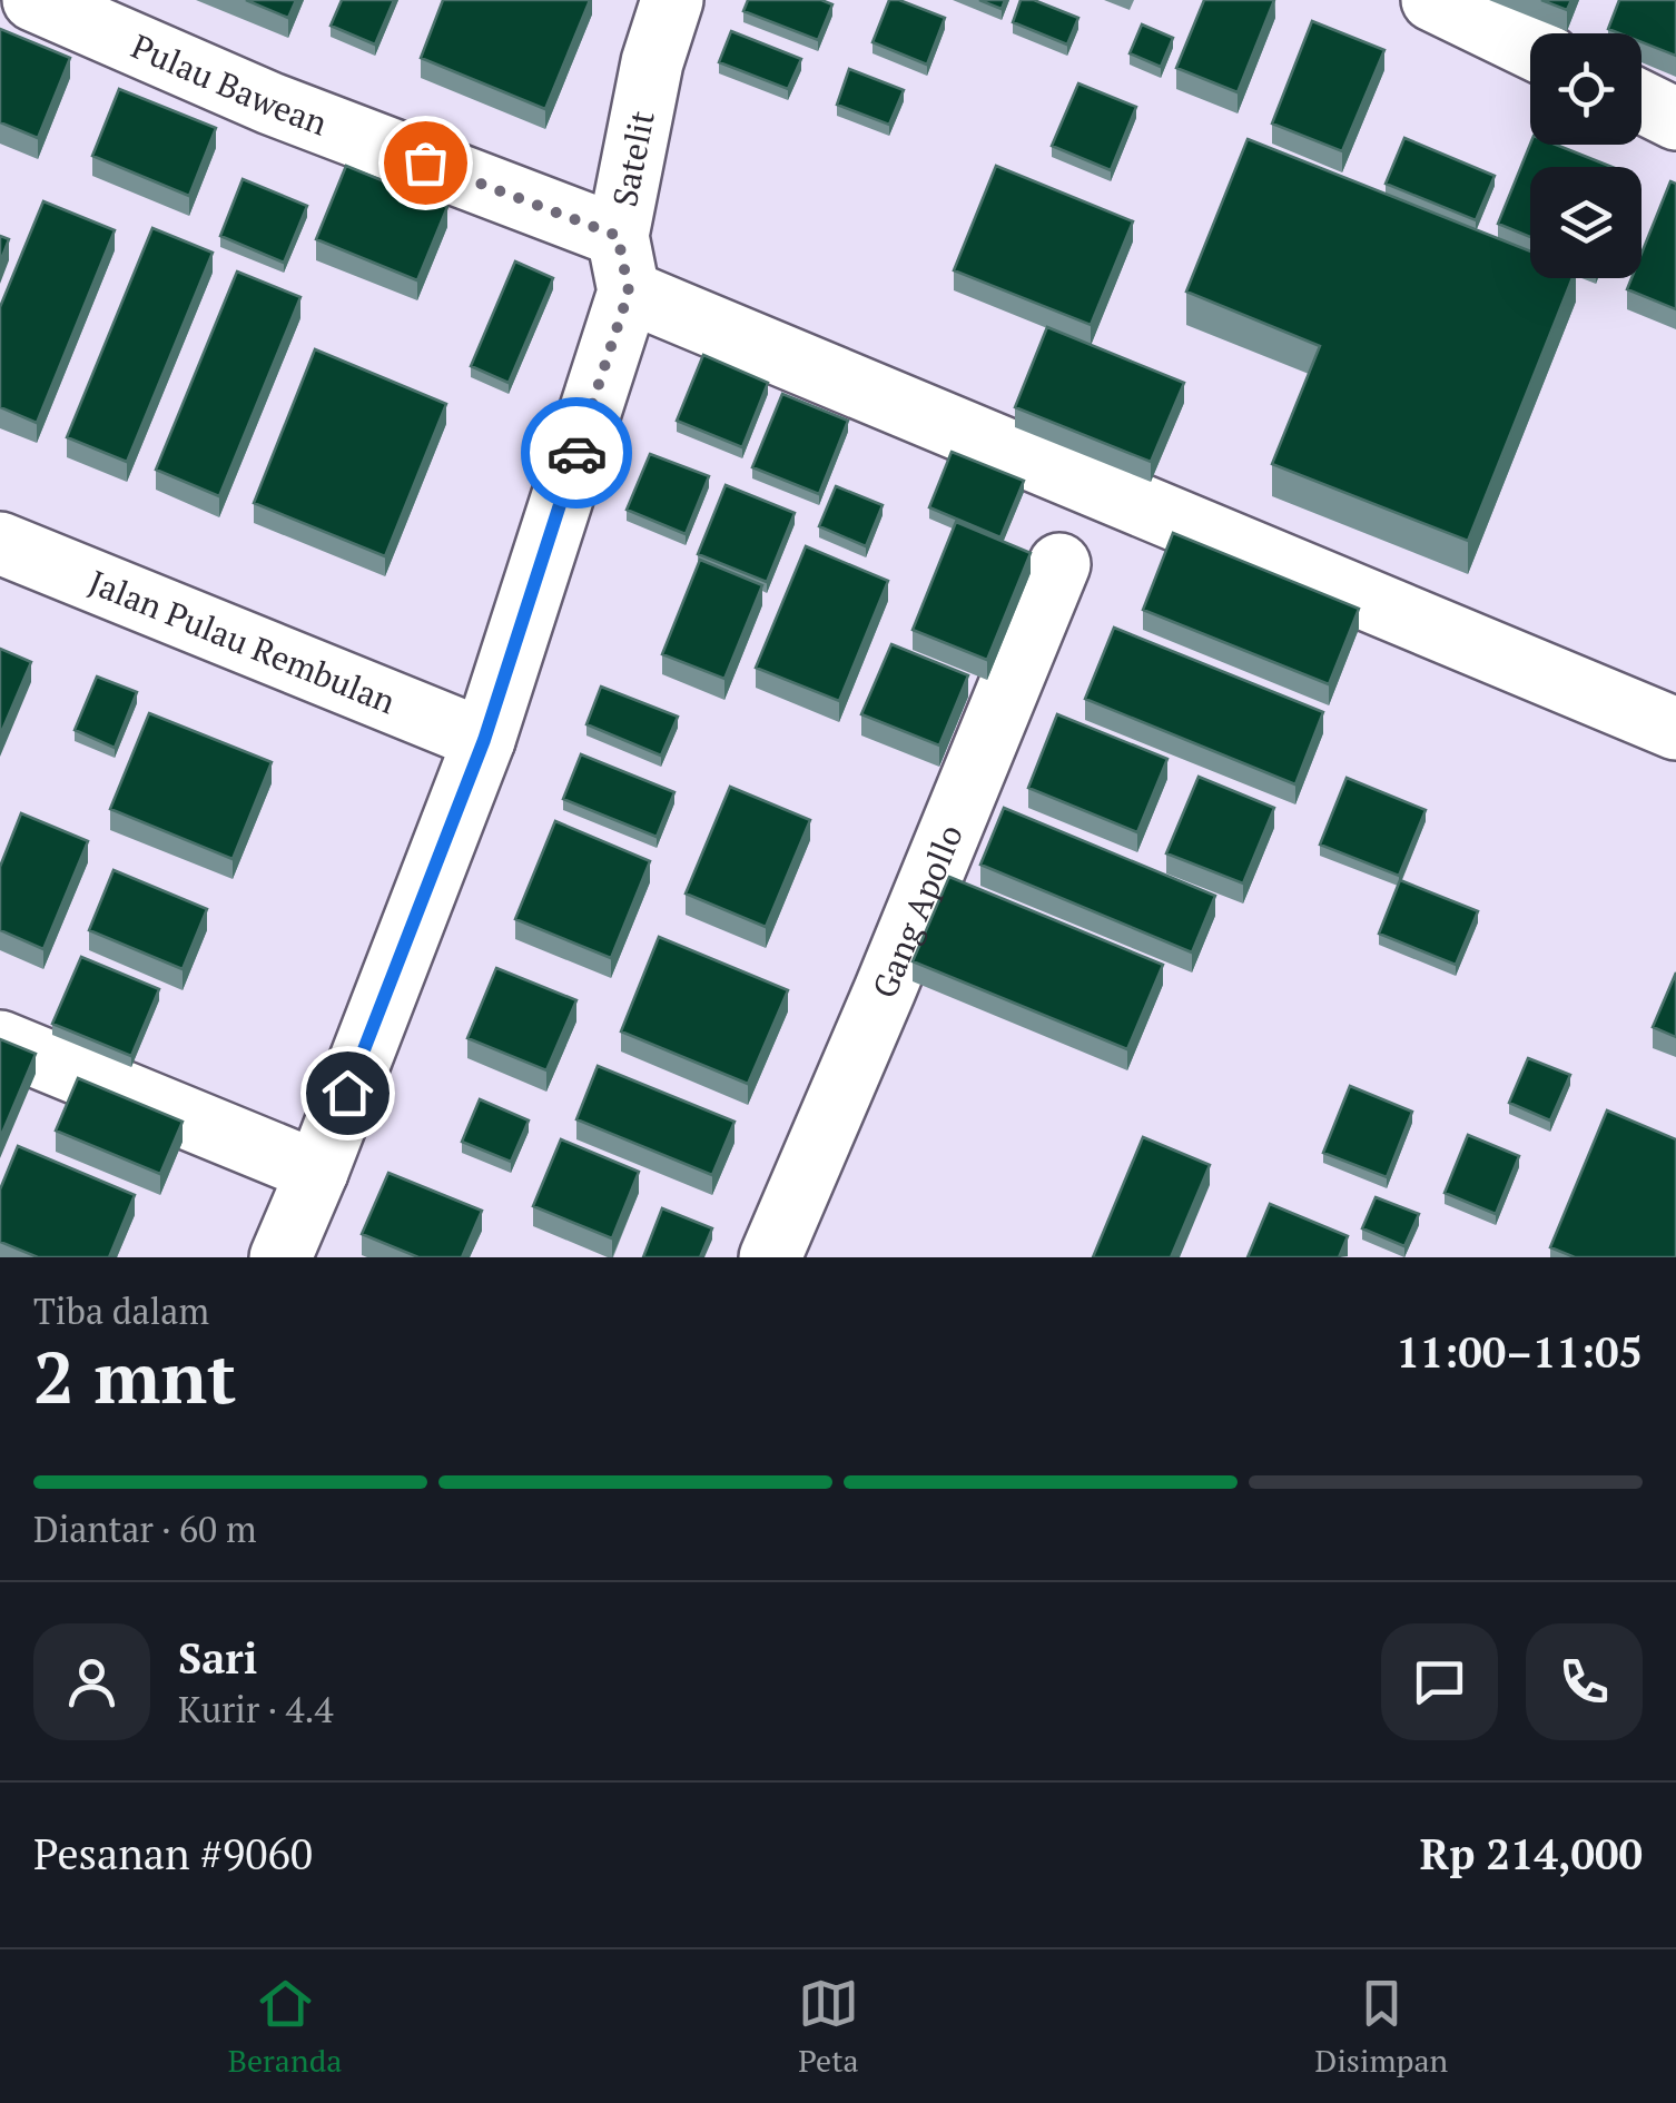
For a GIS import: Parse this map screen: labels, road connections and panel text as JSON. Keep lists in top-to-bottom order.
{
  "streets": {
    "street": [
      "Pulau Bawean",
      "Satelit",
      "Jalan Pulau Rembulan",
      "Gang Apollo"
    ]
  },
  "crossings": [
    ["Pulau Bawean", "Satelit"],
    ["Satelit", "Jalan Pulau Rembulan"]
  ],
  "page": {
    "heading": ["2 mnt", "Tiba dalam", "11:00–11:05"],
    "panel": [
      "Sari",
      "Kurir · 4.4",
      "Pesanan #9060",
      "Rp 214,000"
    ],
    "bar": "Diantar · 60 m",
    "tabs": ["Beranda", "Peta", "Disimpan"]
  }
}
